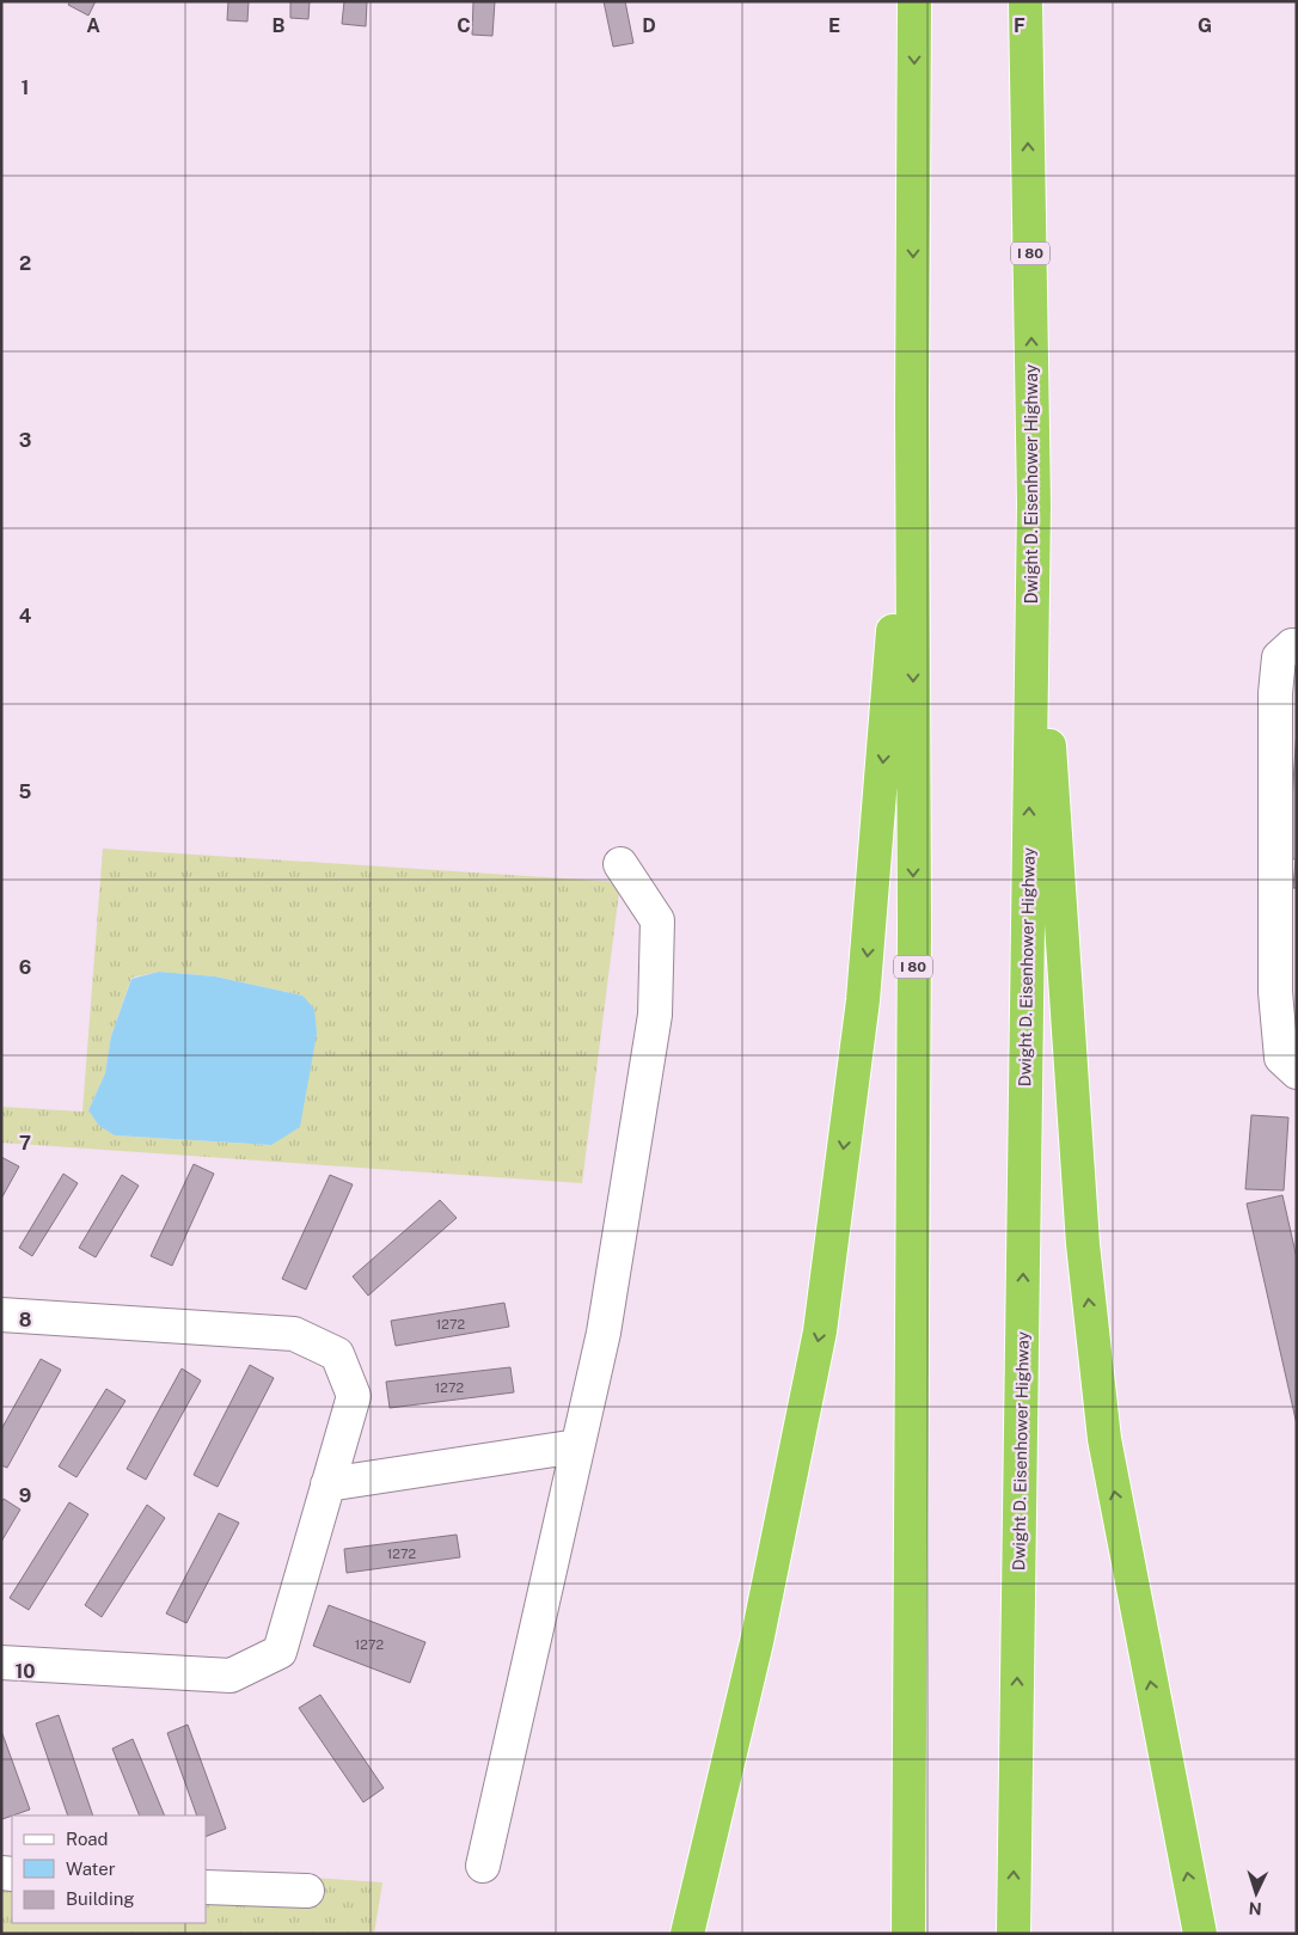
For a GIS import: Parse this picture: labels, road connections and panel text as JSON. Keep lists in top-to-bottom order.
{
  "streets": {
    "highway": ["I 80", "Dwight D. Eisenhower Highway"]
  },
  "house_numbers": [
    "1272",
    "1272",
    "1272",
    "1272"
  ],
  "legend": ["Road", "Water", "Building"],
  "north": "bottom",
  "grid": {
    "columns": [
      "A",
      "B",
      "C",
      "D",
      "E",
      "F",
      "G"
    ],
    "rows": [
      "1",
      "2",
      "3",
      "4",
      "5",
      "6",
      "7",
      "8",
      "9",
      "10"
    ]
  }
}
